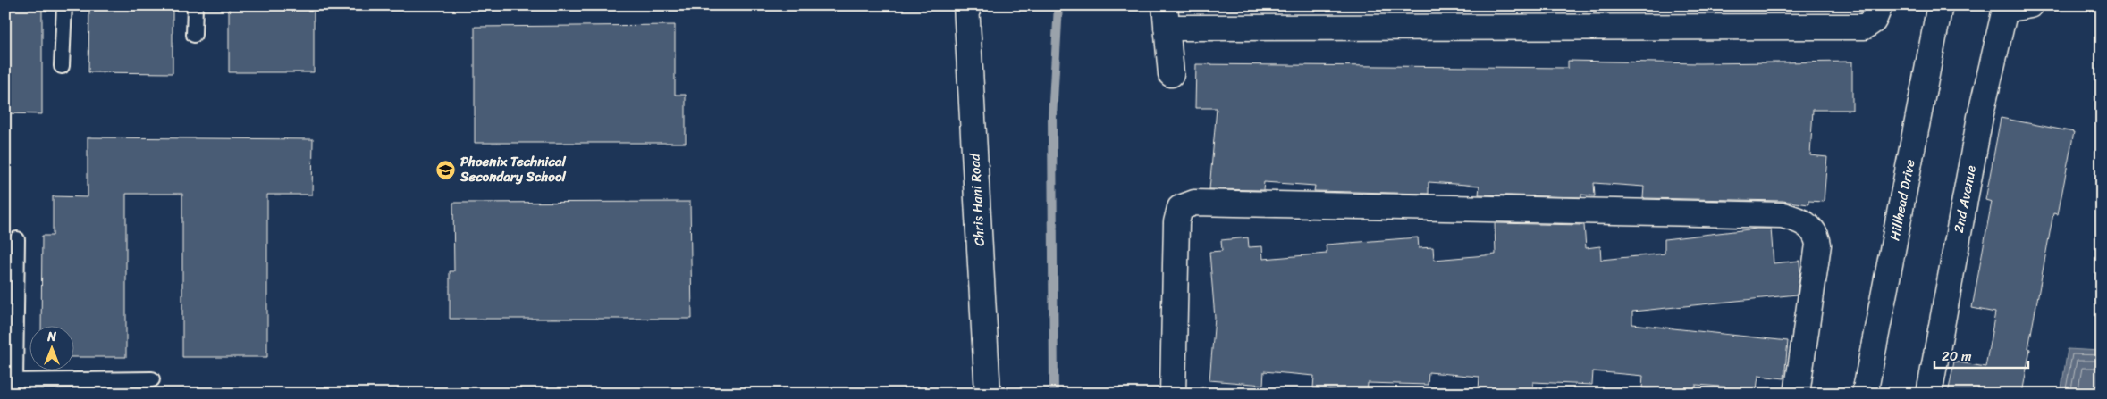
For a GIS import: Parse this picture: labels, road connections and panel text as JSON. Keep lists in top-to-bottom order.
{
  "streets": {
    "street": ["2nd Avenue", "Chris Hani Road", "Hillhead Drive"]
  },
  "places": {
    "school or university": ["Phoenix Technical Secondary School"]
  },
  "scale_bar": "20 m",
  "north": "top"
}
